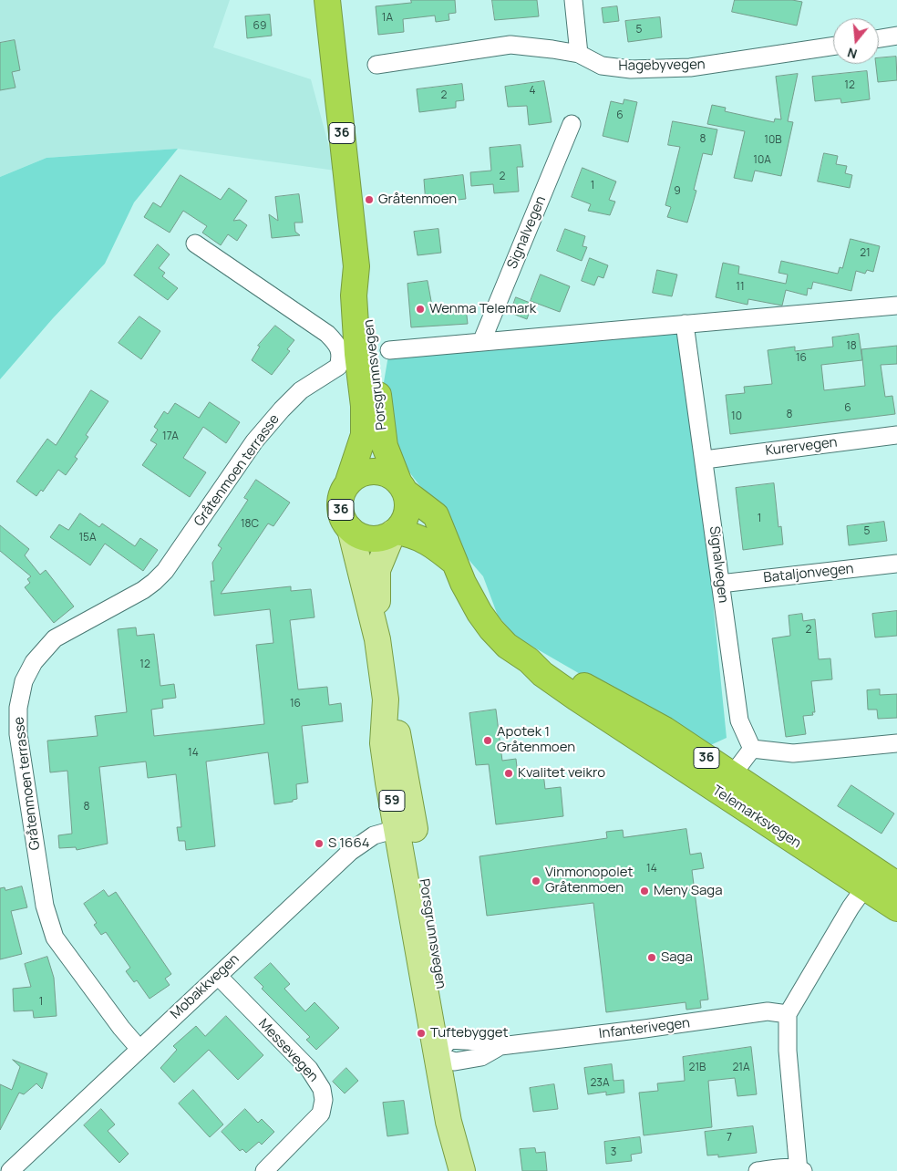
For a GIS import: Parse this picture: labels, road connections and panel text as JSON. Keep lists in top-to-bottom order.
{
  "streets": {
    "highway": ["36", "Porsgrunnsvegen", "Telemarksvegen"],
    "main road": ["59"],
    "street": [
      "Hagebyvegen",
      "Signalvegen",
      "Kurervegen",
      "Gråtenmoen terrasse",
      "Bataljonvegen",
      "Mobakkvegen",
      "Infanterivegen",
      "Messevegen"
    ]
  },
  "crossings": [
    ["36", "Porsgrunnsvegen"],
    ["36", "Telemarksvegen"],
    ["Signalvegen", "Kurervegen"],
    ["Signalvegen", "Bataljonvegen"],
    ["Porsgrunnsvegen", "Telemarksvegen"],
    ["Porsgrunnsvegen", "Mobakkvegen"],
    ["Porsgrunnsvegen", "Infanterivegen"],
    ["Gråtenmoen terrasse", "Mobakkvegen"],
    ["Mobakkvegen", "Messevegen"]
  ],
  "places": [
    "Gråtenmoen",
    "Wenma Telemark",
    "Apotek 1 Gråtenmoen",
    "Kvalitet veikro",
    "S 1664",
    "Vinmonopolet Gråtenmoen",
    "Meny Saga",
    "Saga",
    "Tuftebygget"
  ],
  "house_numbers": [
    "1A",
    "69",
    "5",
    "12",
    "4",
    "2",
    "6",
    "8",
    "10B",
    "10A",
    "2",
    "1",
    "9",
    "21",
    "11",
    "18",
    "16",
    "6",
    "8",
    "10",
    "17A",
    "1",
    "18C",
    "5",
    "15A",
    "2",
    "12",
    "16",
    "14",
    "8",
    "14",
    "1",
    "21B",
    "21A",
    "23A",
    "7",
    "3"
  ],
  "north": "bottom"
}
